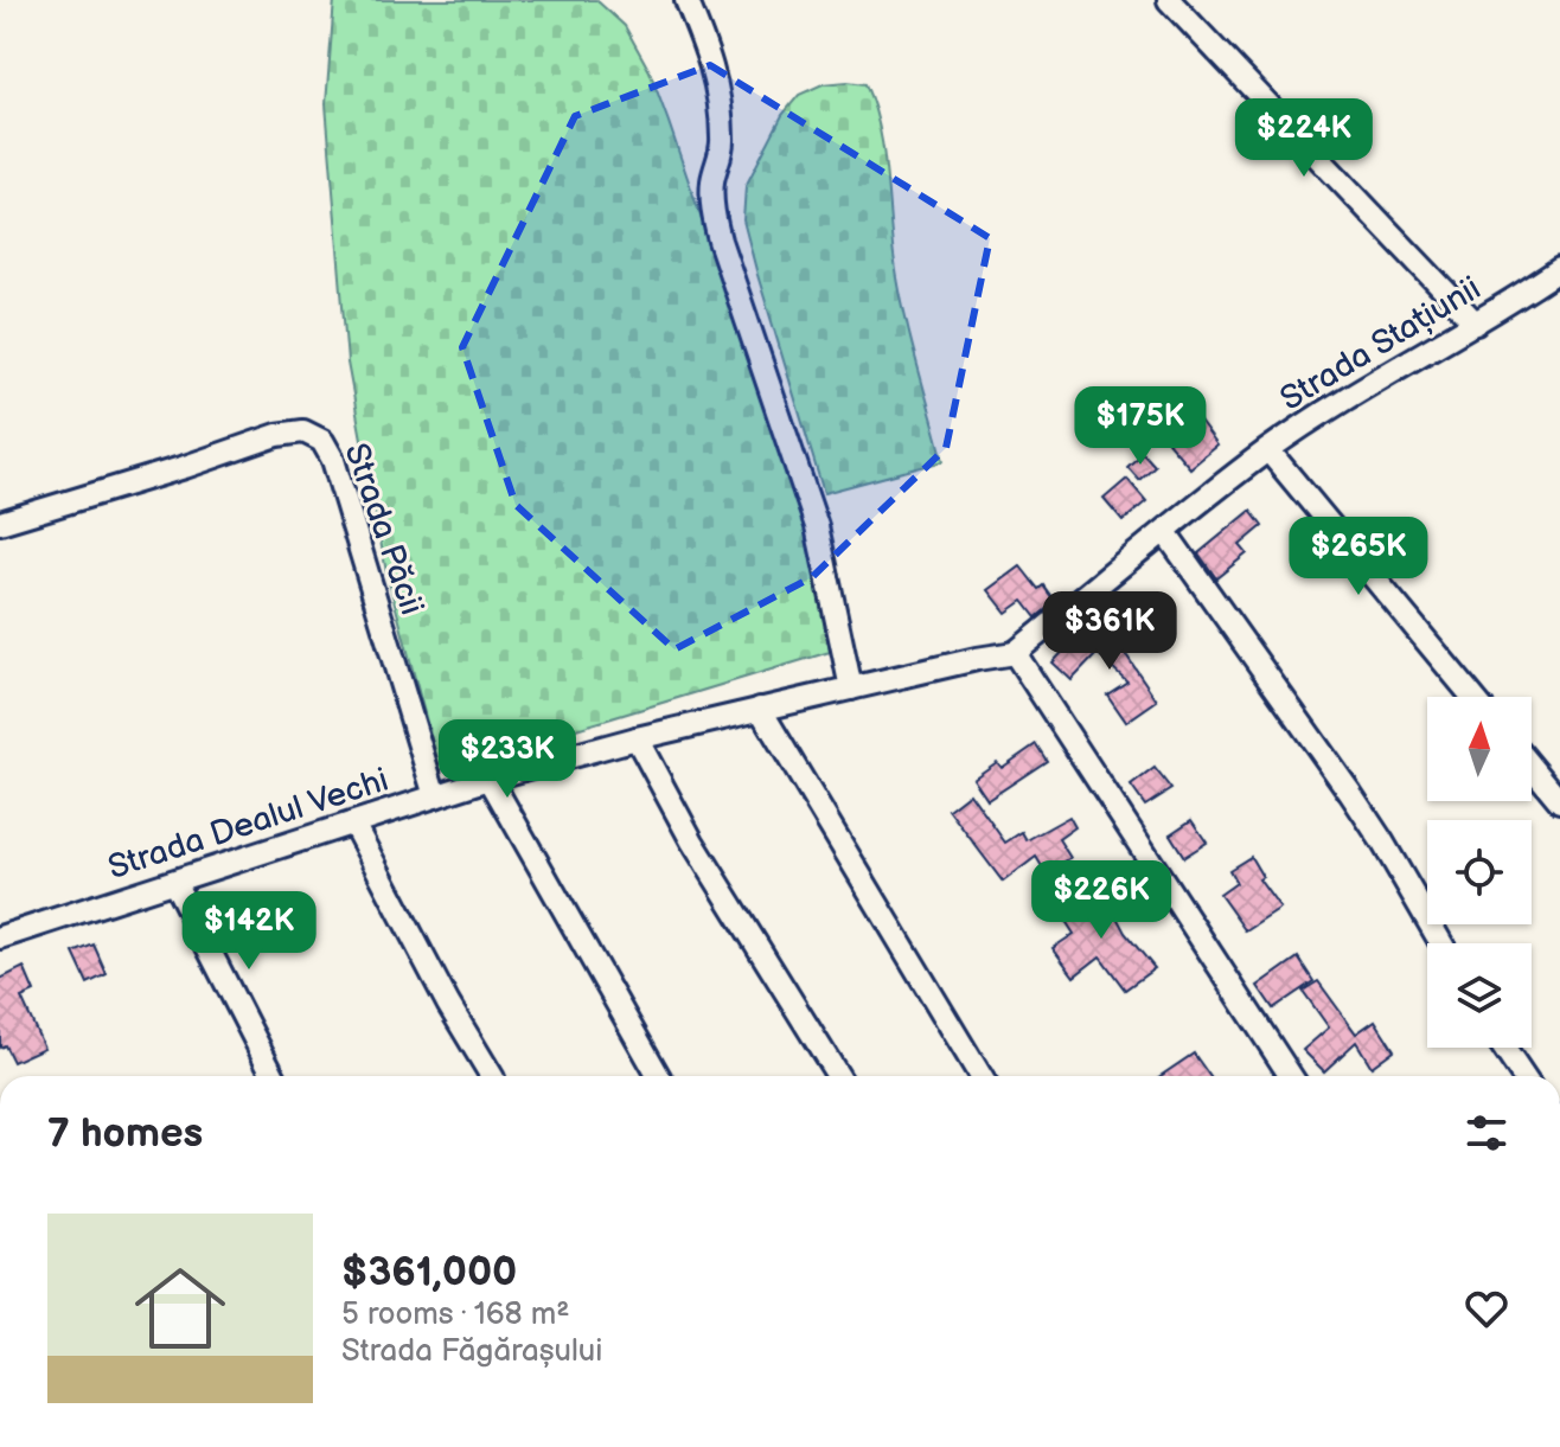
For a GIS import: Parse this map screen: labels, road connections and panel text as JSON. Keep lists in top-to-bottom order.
{
  "streets": {
    "street": ["Strada Stațiunii", "Strada Păcii", "Strada Dealul Vechi"]
  },
  "crossings": [
    ["Strada Stațiunii", "Strada Dealul Vechi"],
    ["Strada Păcii", "Strada Dealul Vechi"]
  ],
  "north": "top",
  "page": {
    "price": [
      "$224K",
      "$175K",
      "$265K",
      "$361K",
      "$233K",
      "$226K",
      "$142K"
    ],
    "heading": "7 homes",
    "list": [
      {
        "name": "$361,000",
        "note": "5 rooms · 168 m² · Strada Făgărașului"
      }
    ]
  }
}
